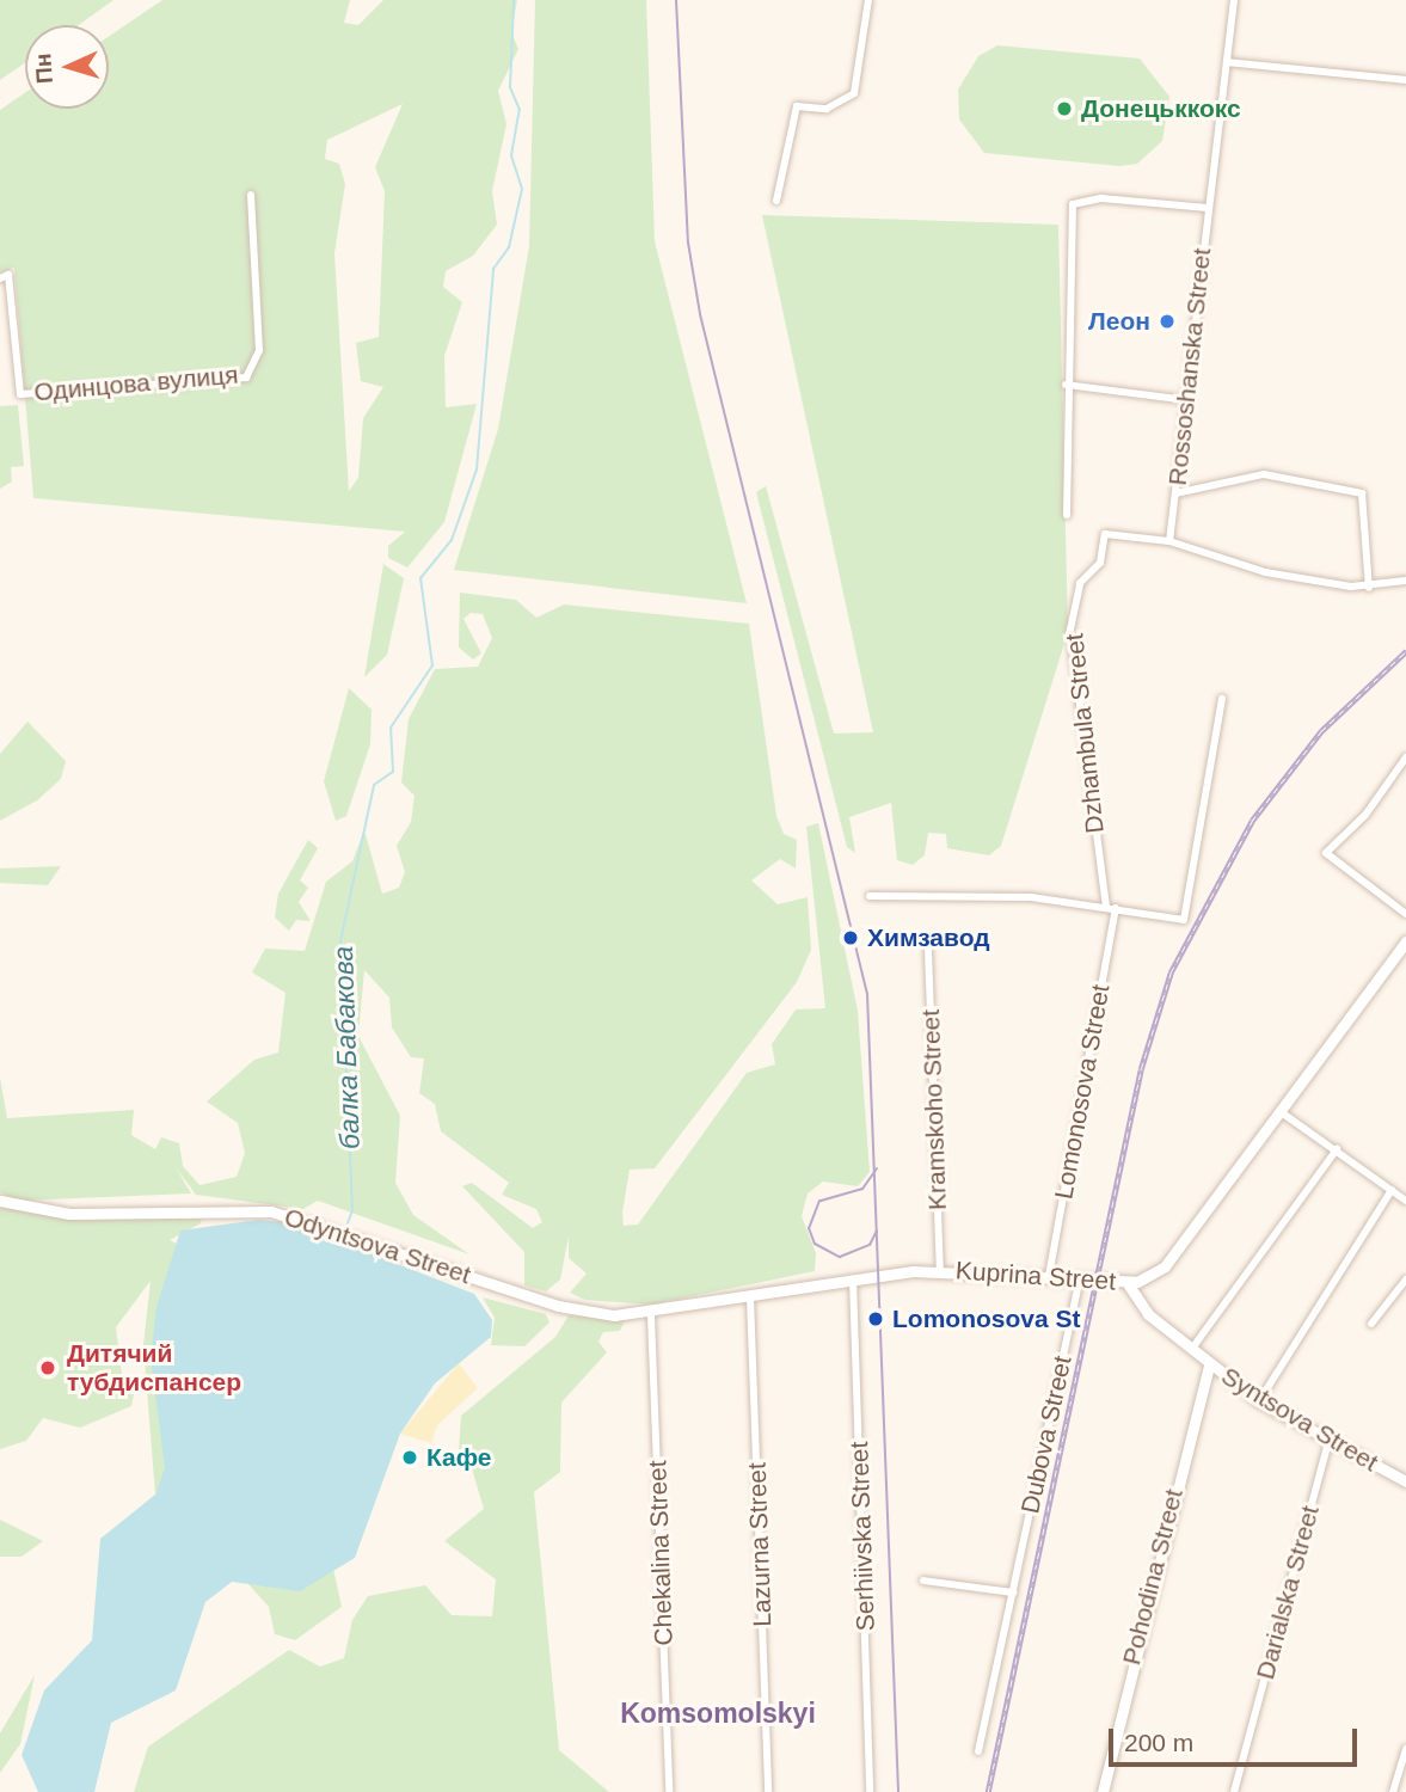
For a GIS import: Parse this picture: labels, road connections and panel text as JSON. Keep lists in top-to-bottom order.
{
  "streets": {
    "main road": [
      "Odyntsova Street",
      "Kuprina Street",
      "Syntsova Street",
      "Pohodina Street"
    ],
    "street": [
      "Rossoshanska Street",
      "Одинцова вулиця",
      "Dzhambula Street",
      "Lomonosova Street",
      "Kramskoho Street",
      "Dubova Street",
      "Serhiivska Street",
      "Lazurna Street",
      "Chekalina Street",
      "Darialska Street"
    ]
  },
  "crossings": [
    ["Rossoshanska Street", "Dzhambula Street"],
    ["Dzhambula Street", "Lomonosova Street"],
    ["Lomonosova Street", "Kuprina Street"],
    ["Kramskoho Street", "Kuprina Street"],
    ["Odyntsova Street", "Kuprina Street"],
    ["Odyntsova Street", "Chekalina Street"],
    ["Kuprina Street", "Syntsova Street"],
    ["Kuprina Street", "Dubova Street"],
    ["Kuprina Street", "Serhiivska Street"],
    ["Kuprina Street", "Lazurna Street"],
    ["Kuprina Street", "Chekalina Street"],
    ["Syntsova Street", "Pohodina Street"],
    ["Syntsova Street", "Darialska Street"]
  ],
  "districts": ["Komsomolskyi"],
  "water": ["балка Бабакова"],
  "places": [
    "Донецьккокс",
    "Леон",
    "Химзавод",
    "Lomonosova St",
    "Дитячий тубдиспансер",
    "Кафе"
  ],
  "scale_bar": "200 m",
  "north": "left"
}
